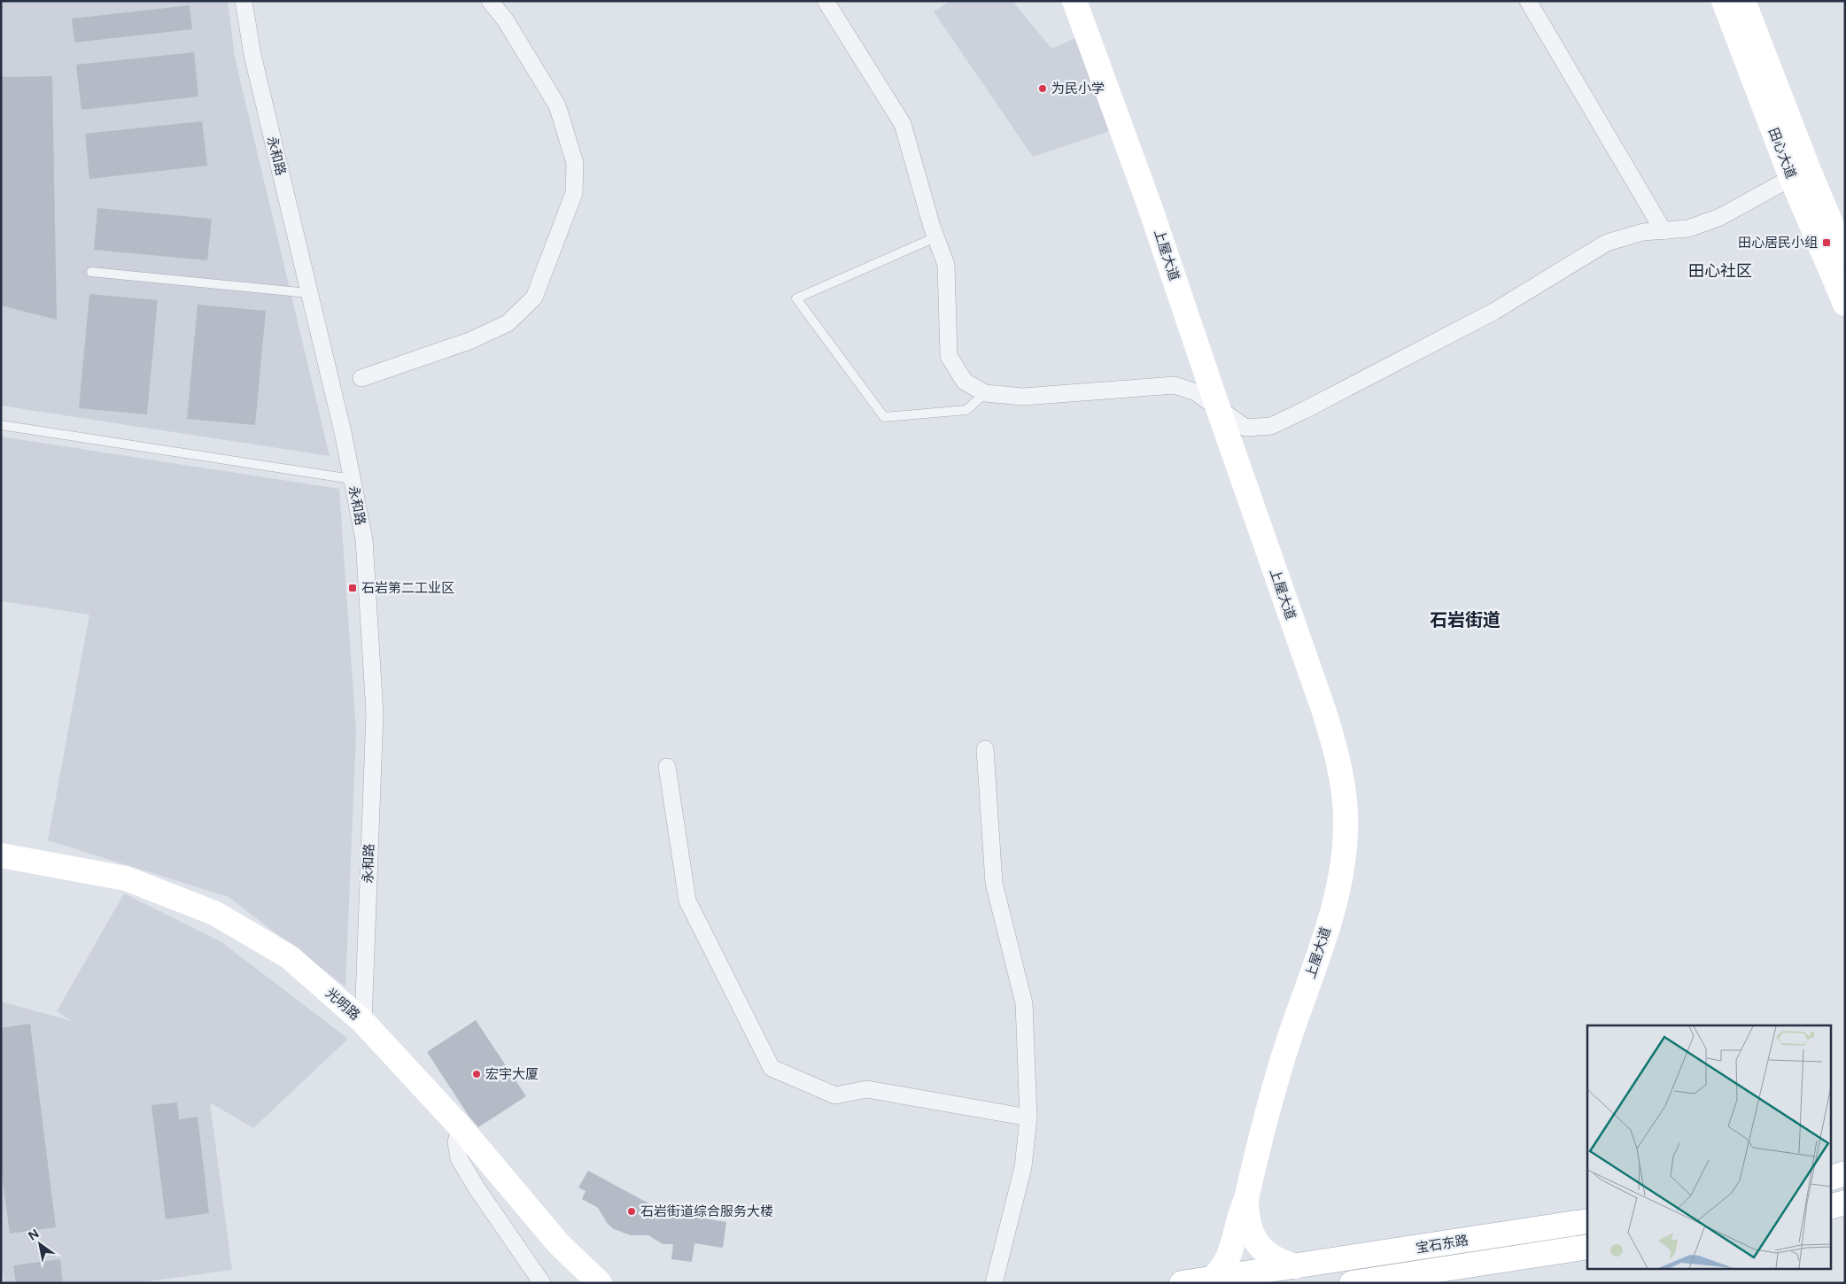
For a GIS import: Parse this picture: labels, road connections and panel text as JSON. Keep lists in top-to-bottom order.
{
  "streets": {
    "street": [
      "田心大道",
      "永和路",
      "上屋大道",
      "光明路",
      "宝石东路"
    ]
  },
  "crossings": [
    ["永和路", "光明路"],
    ["上屋大道", "宝石东路"]
  ],
  "districts": ["田心社区", "石岩街道"],
  "places": {
    "other": ["为民小学", "宏宇大厦", "石岩街道综合服务大楼"],
    "transit": ["田心居民小组", "石岩第二工业区"]
  },
  "north": "top left"
}
